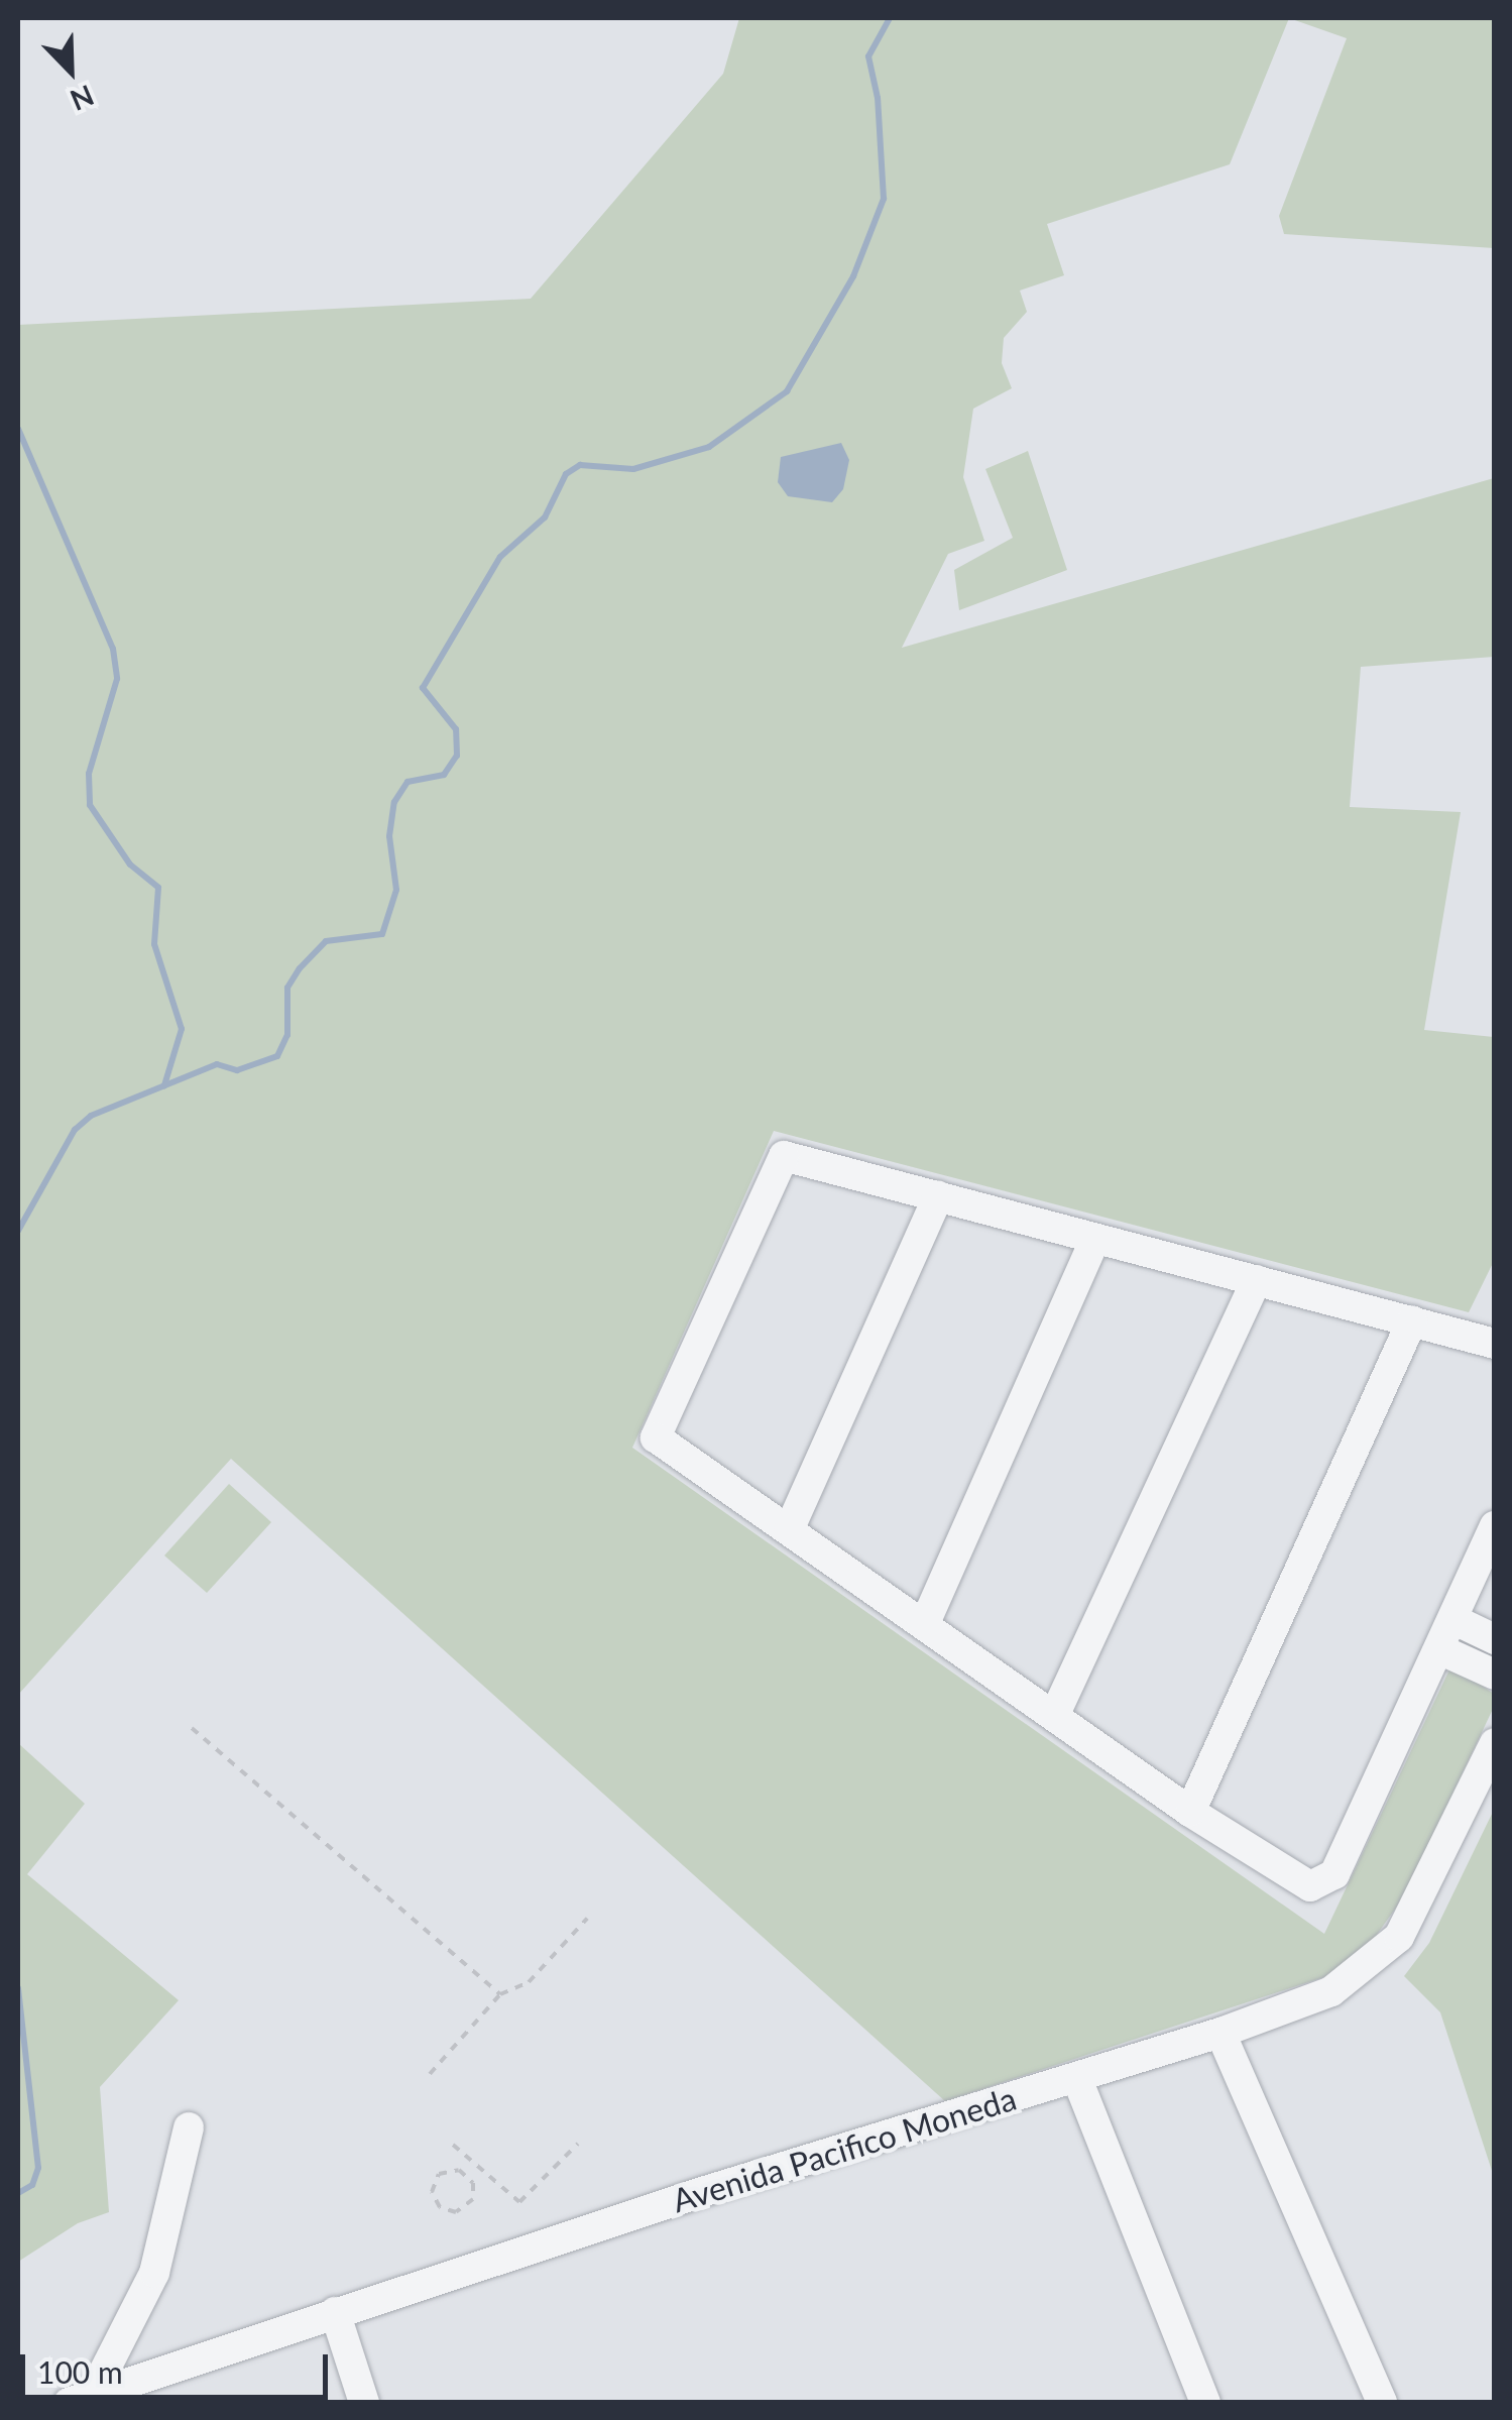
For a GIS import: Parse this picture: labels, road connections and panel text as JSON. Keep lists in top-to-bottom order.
{
  "streets": {
    "street": ["Avenida Pacifico Moneda"]
  },
  "scale_bar": "100 m",
  "north": "bottom right"
}
